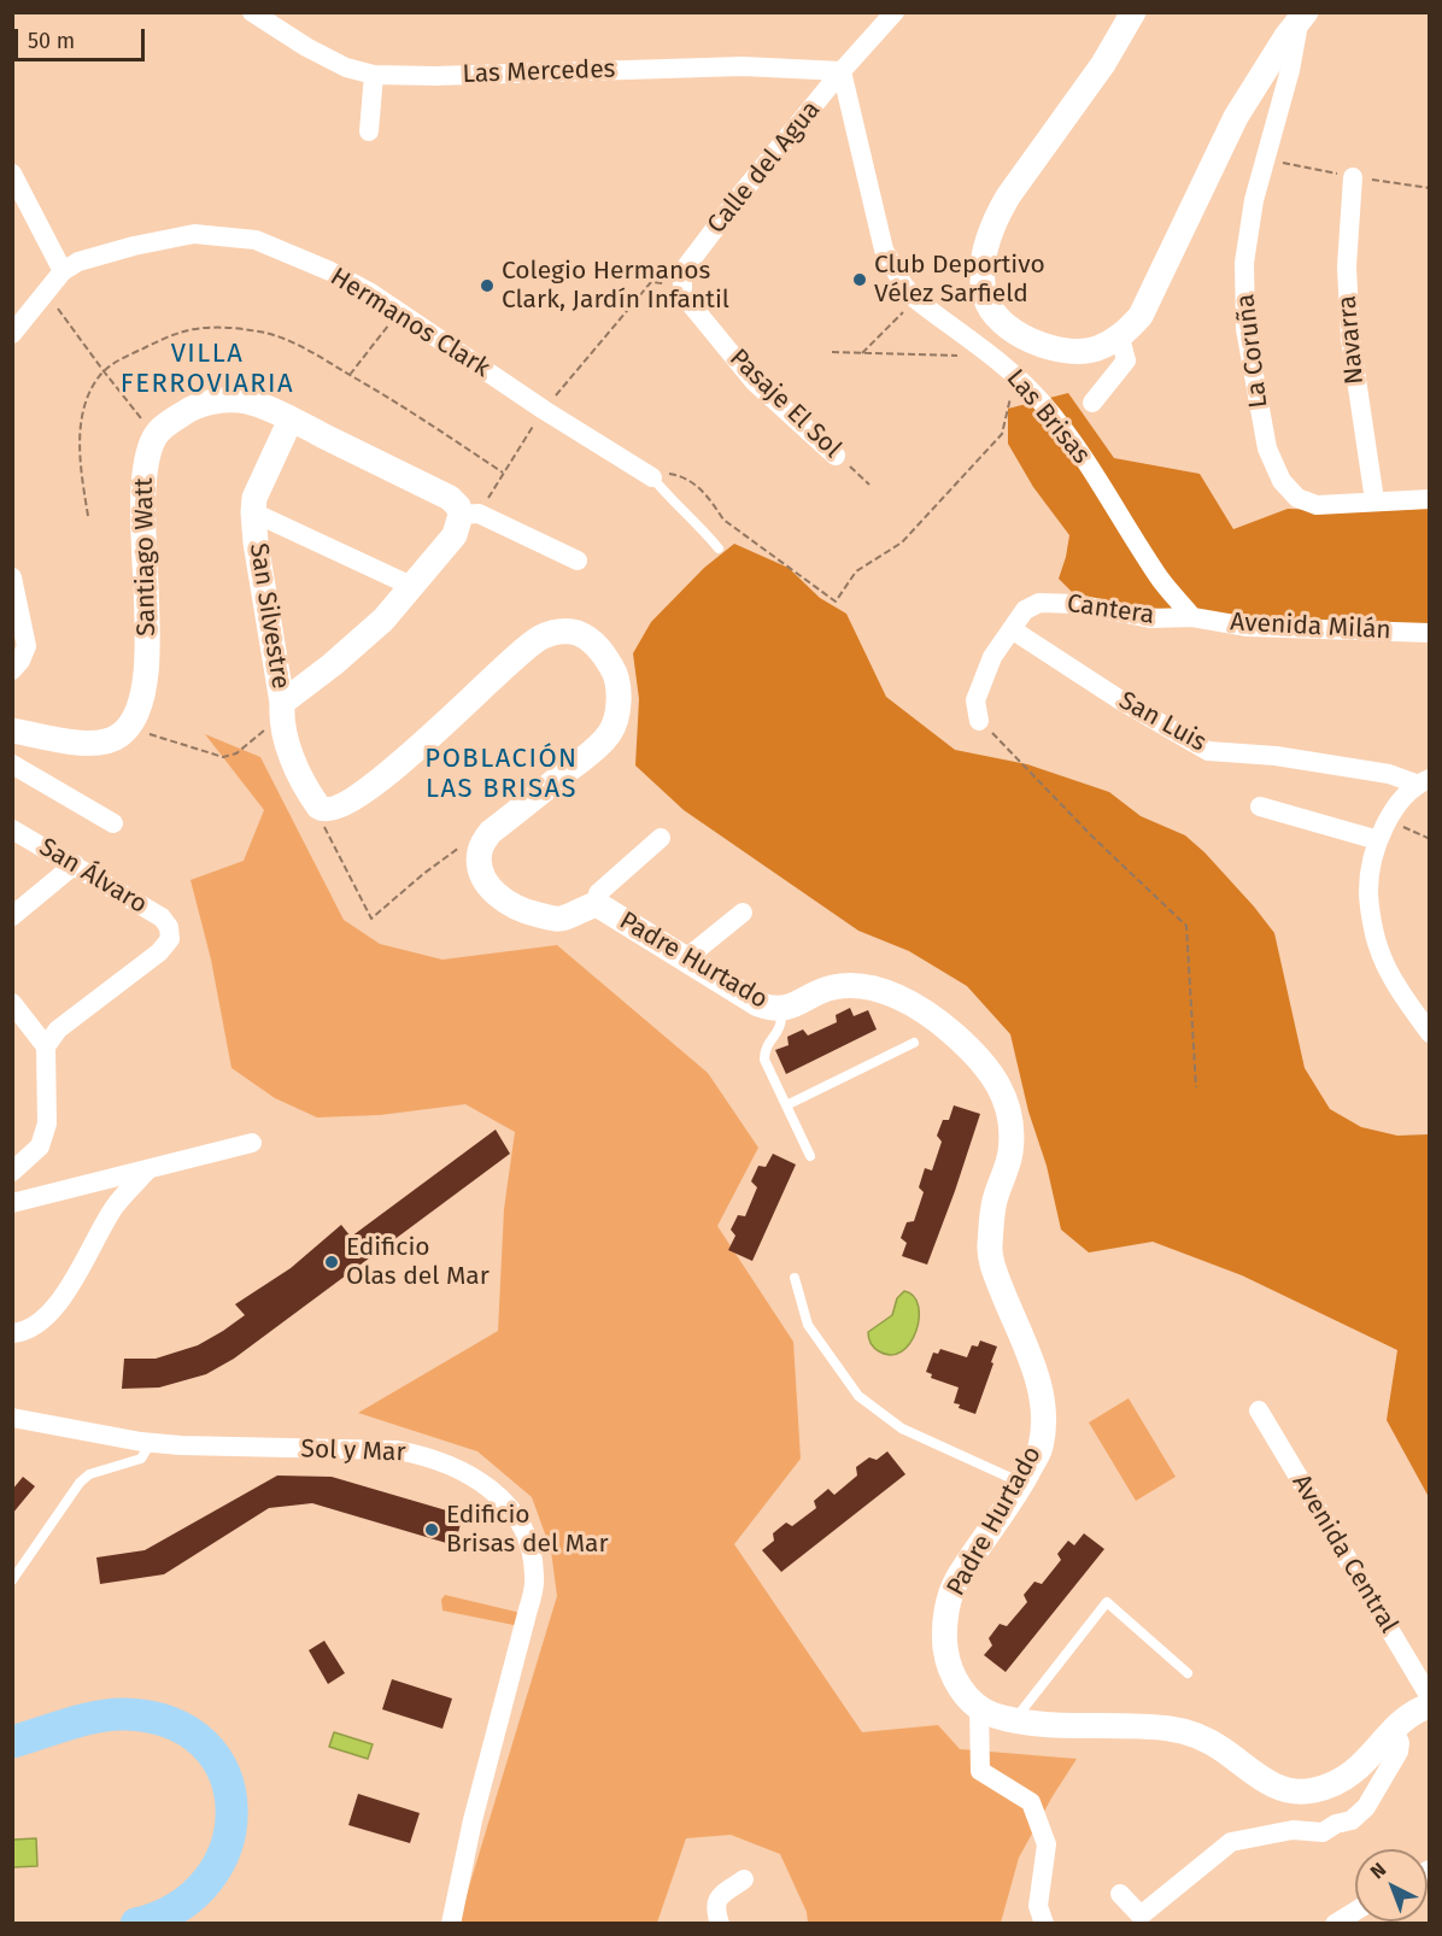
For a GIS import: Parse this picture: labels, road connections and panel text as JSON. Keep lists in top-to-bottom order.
{
  "streets": {
    "street": [
      "Las Mercedes",
      "Calle del Agua",
      "Hermanos Clark",
      "Navarra",
      "La Coruña",
      "Pasaje El Sol",
      "Las Brisas",
      "Santiago Watt",
      "Cantera",
      "San Silvestre",
      "Avenida Milán",
      "San Luis",
      "San Álvaro",
      "Padre Hurtado",
      "Sol y Mar",
      "Avenida Central"
    ]
  },
  "crossings": [
    ["Las Mercedes", "Calle del Agua"],
    ["Las Mercedes", "Las Brisas"],
    ["Calle del Agua", "Pasaje El Sol"],
    ["Calle del Agua", "Las Brisas"],
    ["Navarra", "La Coruña"],
    ["Las Brisas", "Cantera"],
    ["Las Brisas", "Avenida Milán"],
    ["Cantera", "Avenida Milán"],
    ["Cantera", "San Luis"]
  ],
  "districts": ["VILLA FERROVIARIA", "POBLACIÓN LAS BRISAS"],
  "places": [
    "Club Deportivo Vélez Sarfield",
    "Colegio Hermanos Clark, Jardín Infantil",
    "Edificio Olas del Mar",
    "Edificio Brisas del Mar"
  ],
  "scale_bar": "50 m",
  "north": "top left"
}
